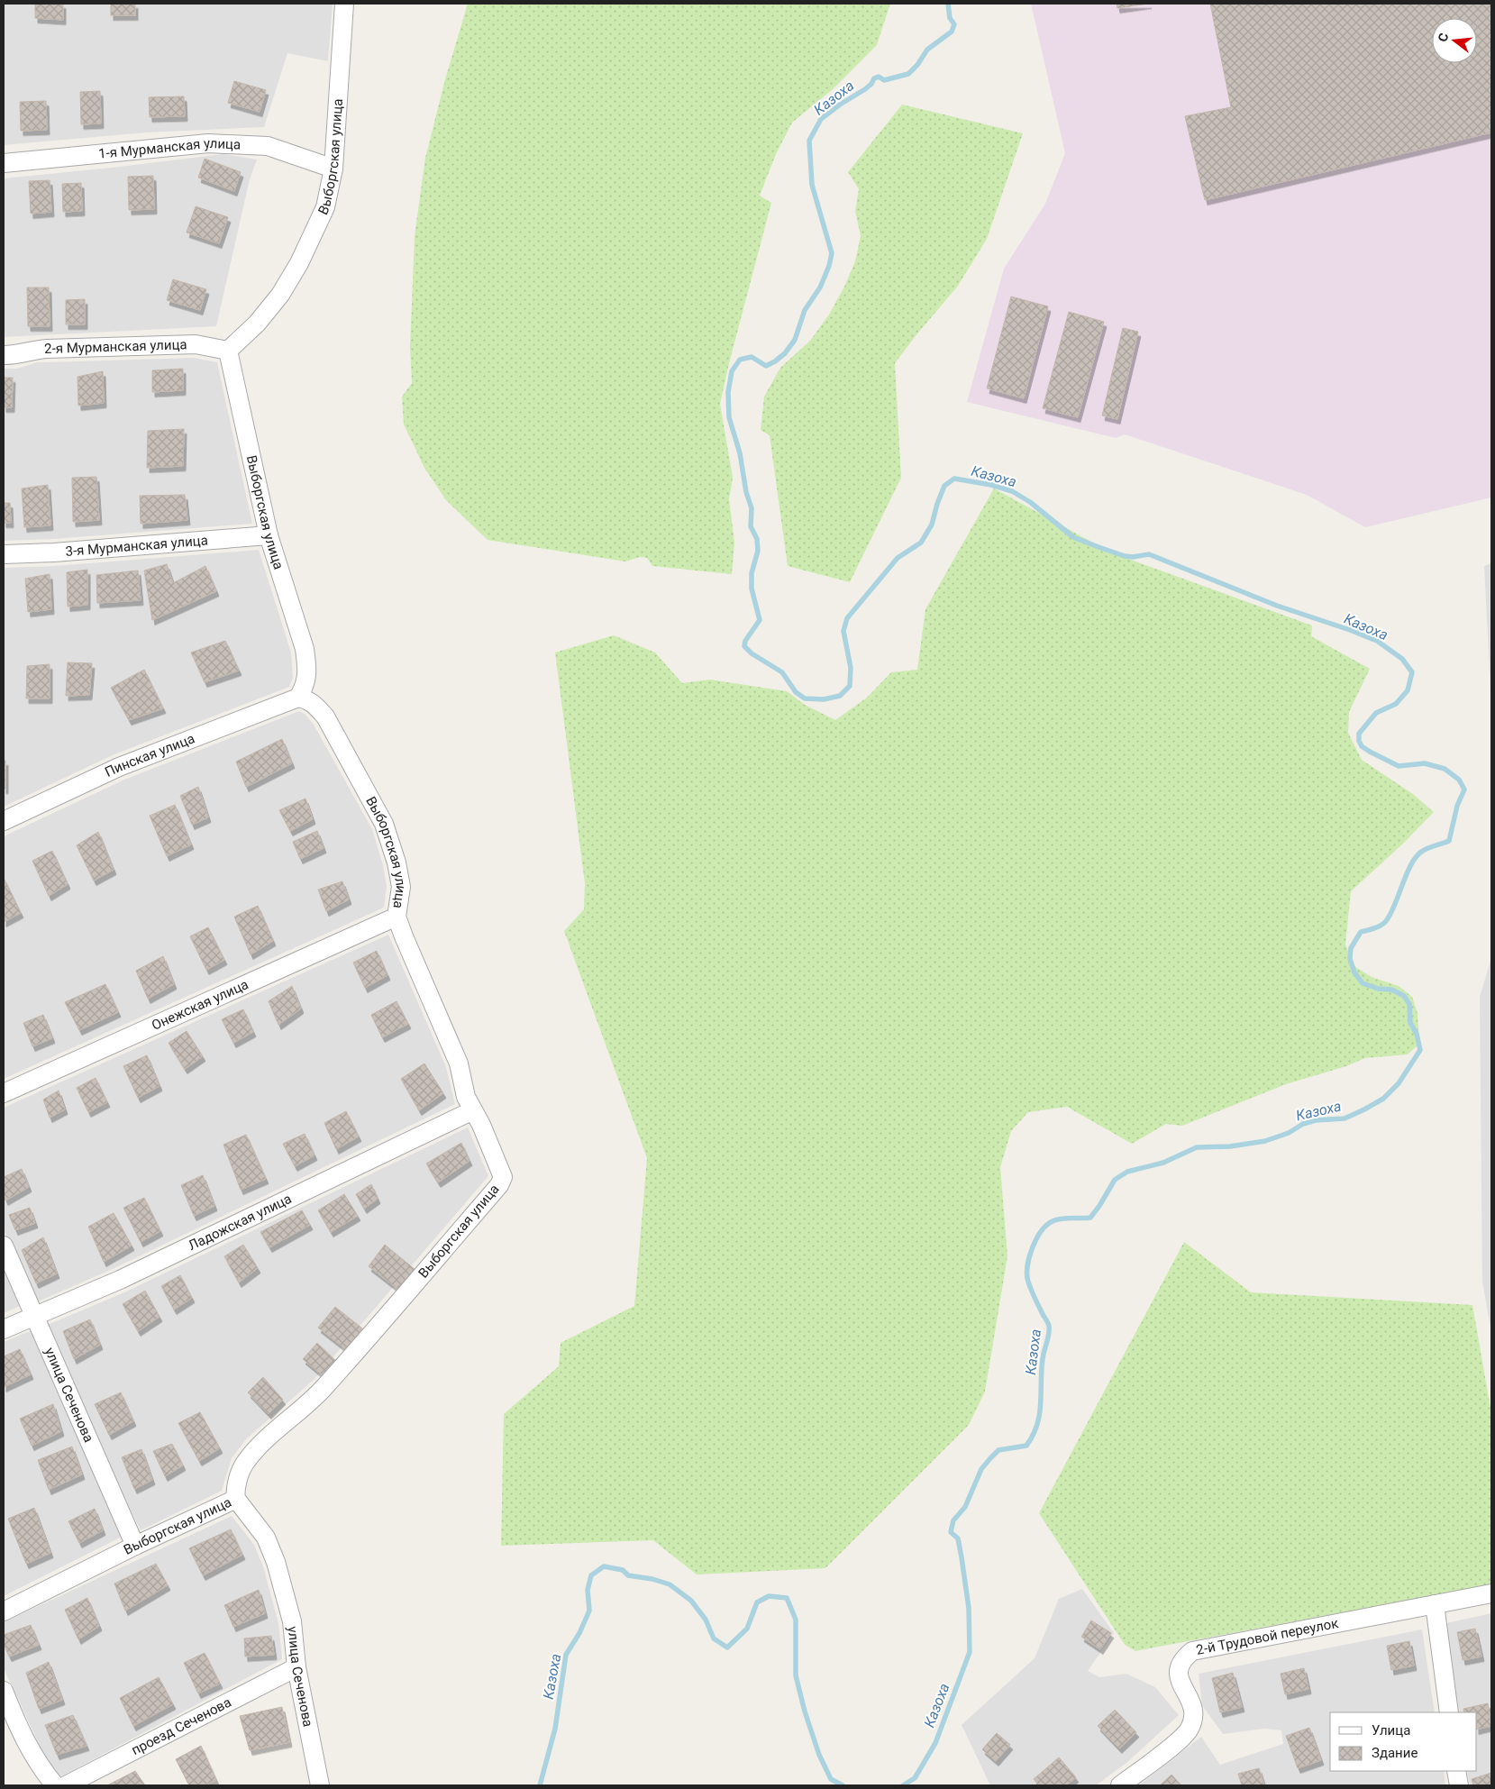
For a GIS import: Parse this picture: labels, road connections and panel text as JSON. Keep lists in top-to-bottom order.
{
  "streets": {
    "street": [
      "1-я Мурманская улица",
      "Выборгская улица",
      "2-я Мурманская улица",
      "3-я Мурманская улица",
      "Пинская улица",
      "Онежская улица",
      "Ладожская улица",
      "улица Сеченова",
      "2-й Трудовой переулок",
      "проезд Сеченова"
    ]
  },
  "crossings": [
    ["1-я Мурманская улица", "Выборгская улица"],
    ["Выборгская улица", "2-я Мурманская улица"],
    ["Выборгская улица", "3-я Мурманская улица"],
    ["Выборгская улица", "Пинская улица"],
    ["Выборгская улица", "Онежская улица"],
    ["Выборгская улица", "Ладожская улица"],
    ["Выборгская улица", "улица Сеченова"],
    ["Ладожская улица", "улица Сеченова"],
    ["улица Сеченова", "проезд Сеченова"]
  ],
  "water": ["Казоха"],
  "legend": ["Улица", "Здание"],
  "north": "left"
}
